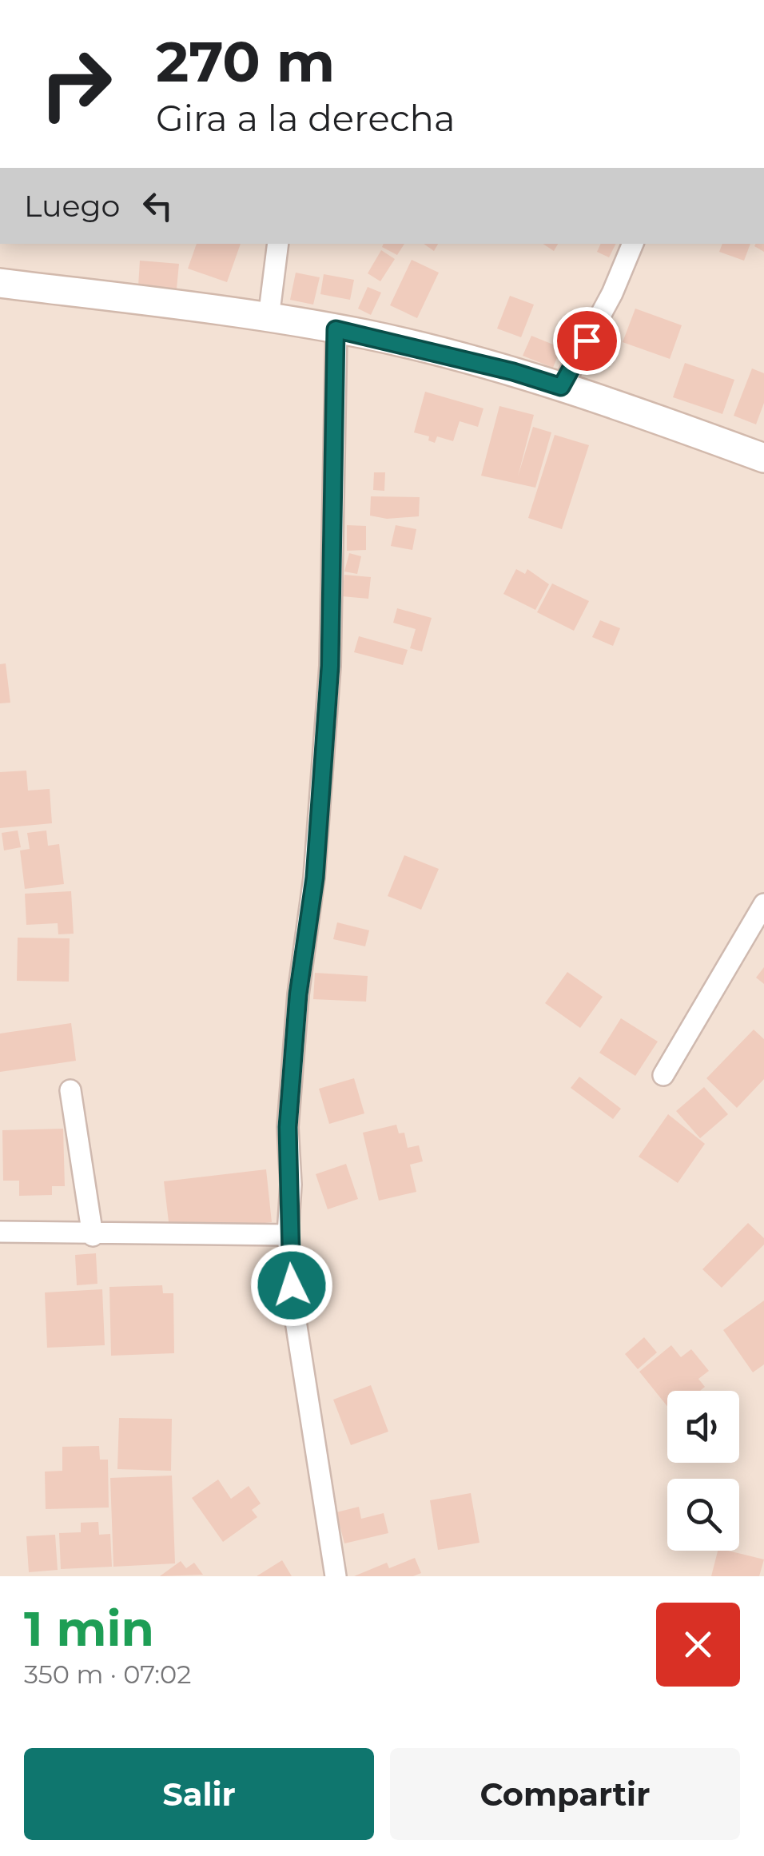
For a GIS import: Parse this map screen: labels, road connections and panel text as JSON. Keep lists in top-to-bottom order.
{
  "page": {
    "turn": ["270 m", "Gira a la derecha"],
    "then": "Luego",
    "heading": ["1 min", "350 m · 07:02"],
    "buttons": ["Salir", "Compartir"]
  }
}
